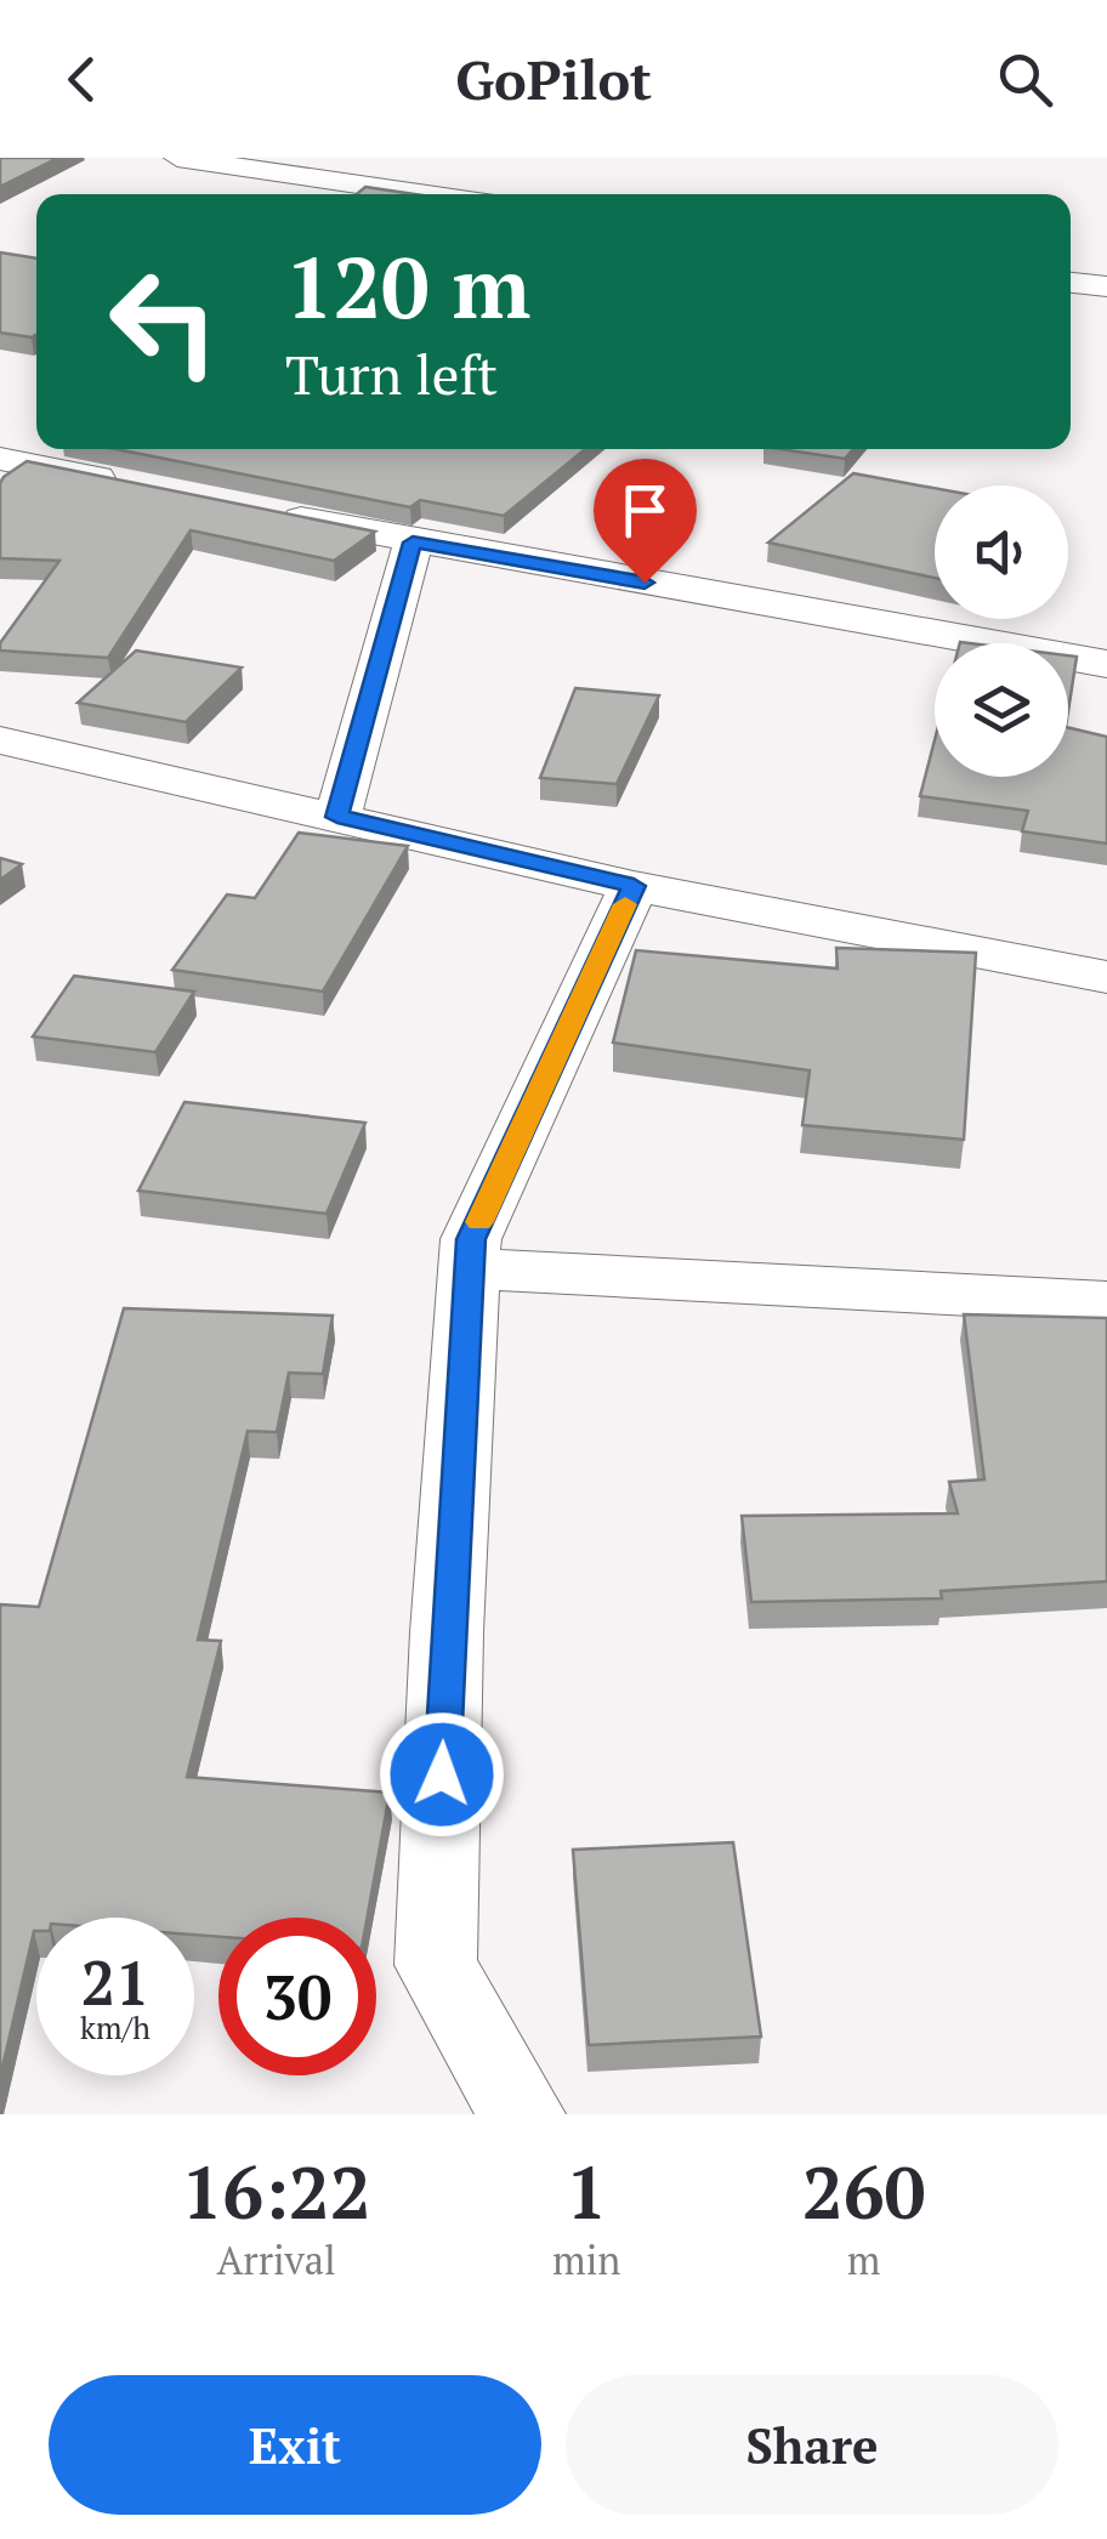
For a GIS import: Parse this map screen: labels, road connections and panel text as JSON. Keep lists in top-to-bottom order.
{
  "page": {
    "header": "GoPilot",
    "turn": ["120 m", "Turn left"],
    "speed": "21 km/h",
    "limit": "30",
    "eta": [
      "16:22",
      "Arrival",
      "1",
      "min",
      "260",
      "m"
    ],
    "buttons": ["Exit", "Share"]
  }
}
